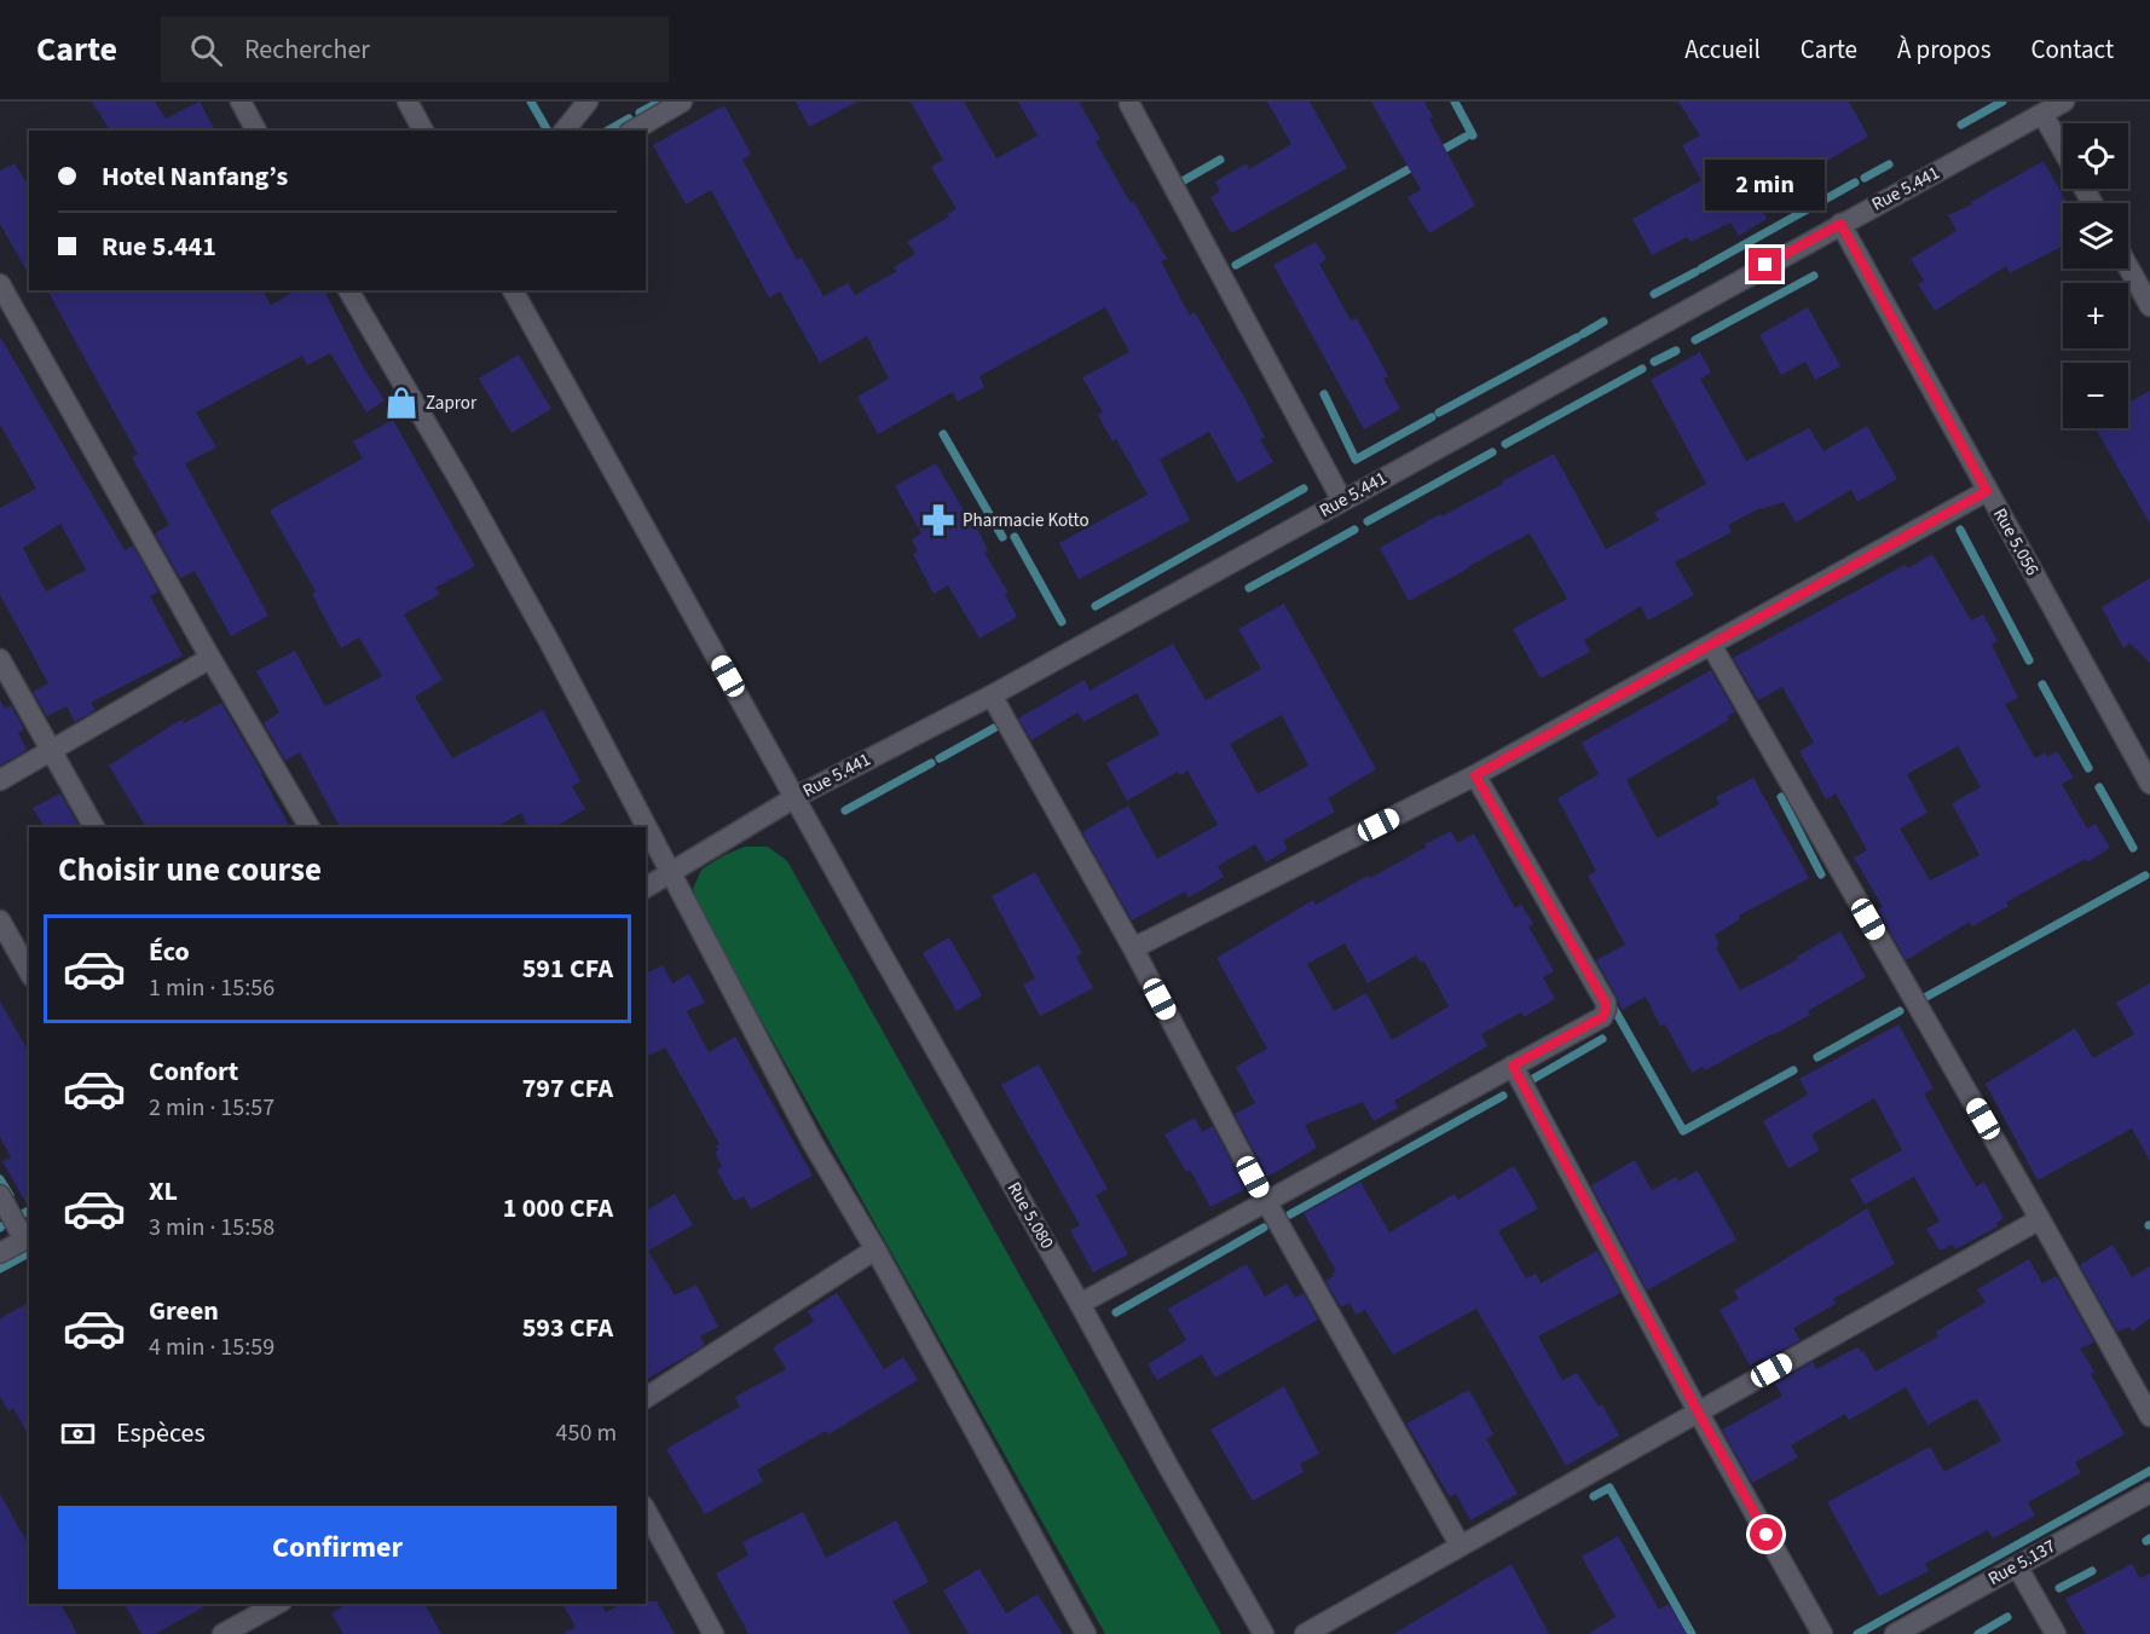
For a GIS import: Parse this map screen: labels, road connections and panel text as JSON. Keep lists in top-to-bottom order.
{
  "streets": {
    "street": [
      "Rue 5.441",
      "Rue 5.056",
      "Rue 5.080",
      "Rue 5.137"
    ]
  },
  "crossings": [
    ["Rue 5.441", "Rue 5.056"],
    ["Rue 5.441", "Rue 5.080"]
  ],
  "places": {
    "shop": ["Zapror"],
    "pharmacy": ["Pharmacie Kotto"]
  },
  "page": {
    "header": "Carte",
    "search": "Rechercher",
    "nav": [
      "Accueil",
      "Carte",
      "À propos",
      "Contact"
    ],
    "map_buttons": ["+", "−"],
    "banner": ["Hotel Nanfang’s", "Rue 5.441"],
    "bubble": "2 min",
    "heading": "Choisir une course",
    "list": [
      {
        "name": "Éco",
        "note": "1 min · 15:56",
        "value": "591 CFA"
      },
      {
        "name": "Confort",
        "note": "2 min · 15:57",
        "value": "797 CFA"
      },
      {
        "name": "XL",
        "note": "3 min · 15:58",
        "value": "1 000 CFA"
      },
      {
        "name": "Green",
        "note": "4 min · 15:59",
        "value": "593 CFA"
      }
    ],
    "pay": ["Espèces", "450 m"],
    "buttons": "Confirmer"
  }
}
